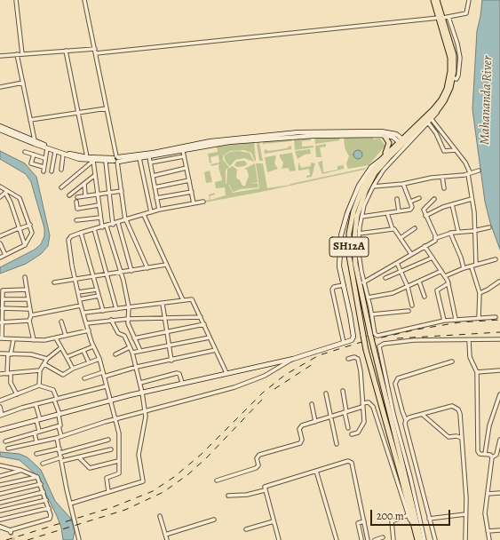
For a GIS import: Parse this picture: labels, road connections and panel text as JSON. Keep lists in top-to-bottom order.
{
  "streets": {
    "main road": ["SH12A"]
  },
  "water": ["Mahananda River"],
  "scale_bar": "200 m"
}
